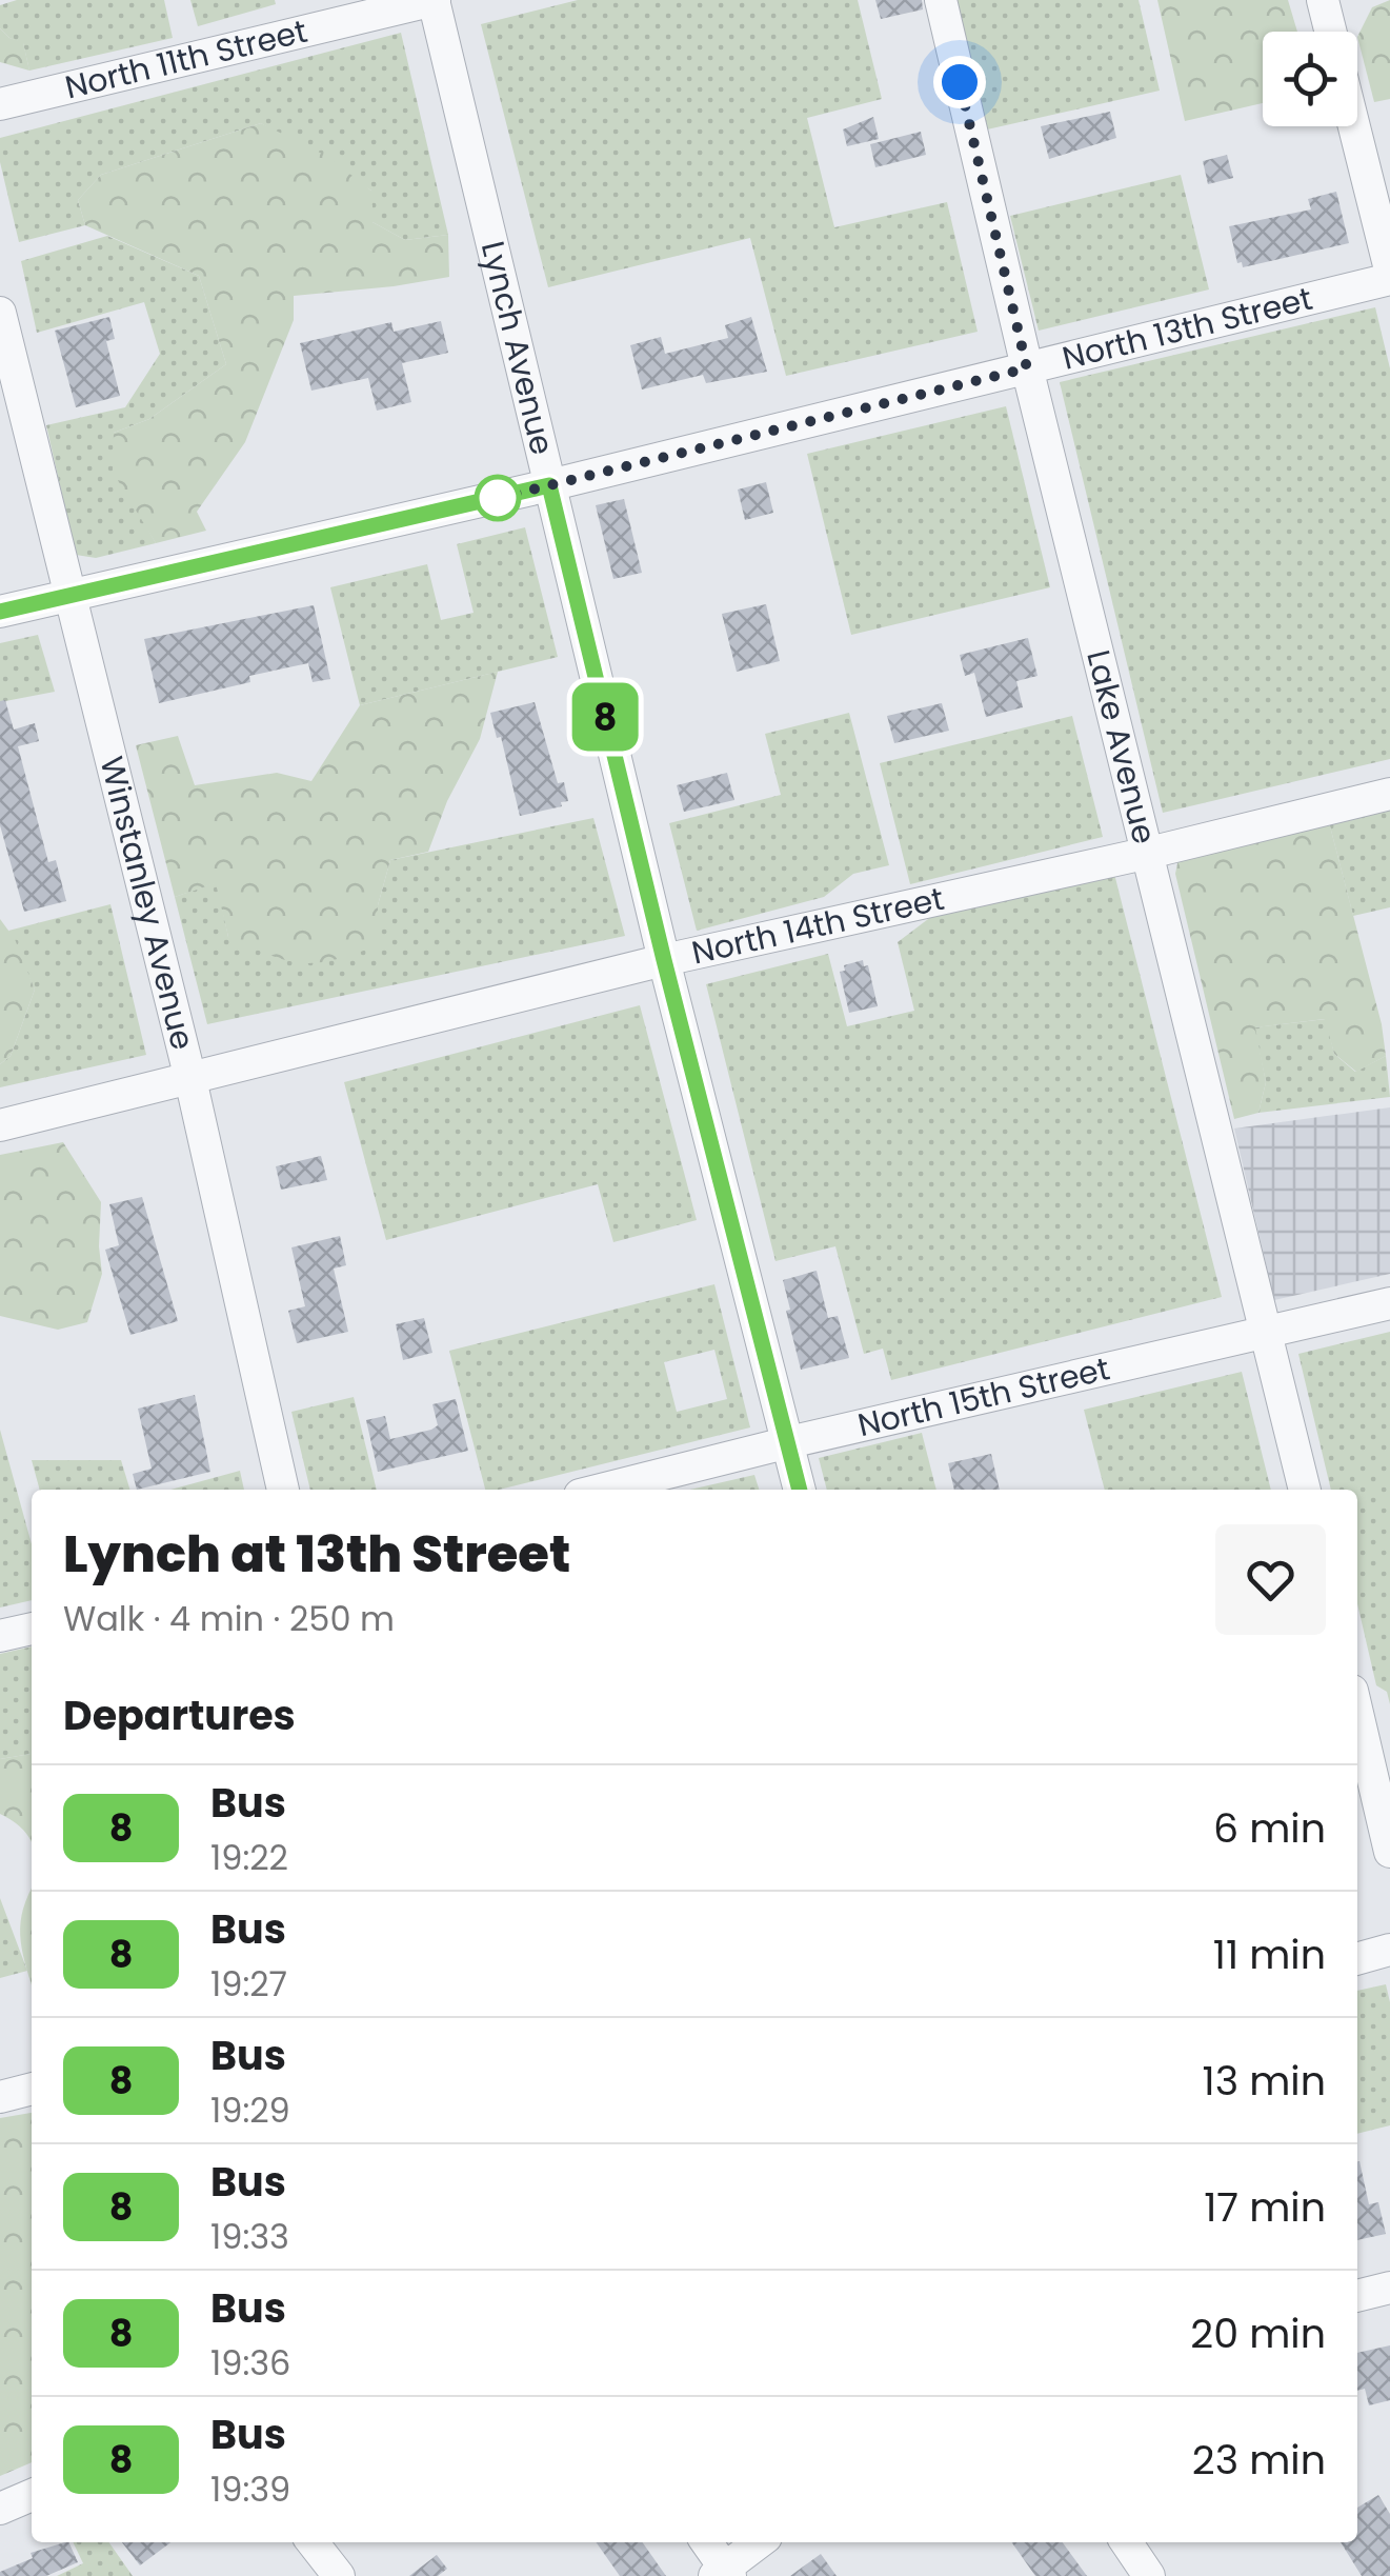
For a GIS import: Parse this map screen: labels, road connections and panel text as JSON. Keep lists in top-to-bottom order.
{
  "streets": {
    "street": [
      "North 11th Street",
      "North 13th Street",
      "Lynch Avenue",
      "Lake Avenue",
      "Winstanley Avenue",
      "North 14th Street",
      "North 15th Street"
    ]
  },
  "crossings": [
    ["North 11th Street", "Lynch Avenue"],
    ["North 13th Street", "Lynch Avenue"],
    ["North 13th Street", "Lake Avenue"],
    ["North 13th Street", "Winstanley Avenue"],
    ["Lynch Avenue", "North 14th Street"],
    ["Lynch Avenue", "North 15th Street"],
    ["Lake Avenue", "North 14th Street"],
    ["Lake Avenue", "North 15th Street"],
    ["Winstanley Avenue", "North 14th Street"]
  ],
  "lines": ["bus line 8"],
  "page": {
    "on_map": "8",
    "heading": [
      ["Lynch at 13th Street", "Walk · 4 min · 250 m"],
      "Departures"
    ],
    "list": [
      {
        "mark": "8",
        "name": "Bus",
        "note": "19:22",
        "value": "6 min"
      },
      {
        "mark": "8",
        "name": "Bus",
        "note": "19:27",
        "value": "11 min"
      },
      {
        "mark": "8",
        "name": "Bus",
        "note": "19:29",
        "value": "13 min"
      },
      {
        "mark": "8",
        "name": "Bus",
        "note": "19:33",
        "value": "17 min"
      },
      {
        "mark": "8",
        "name": "Bus",
        "note": "19:36",
        "value": "20 min"
      },
      {
        "mark": "8",
        "name": "Bus",
        "note": "19:39",
        "value": "23 min"
      }
    ]
  }
}
